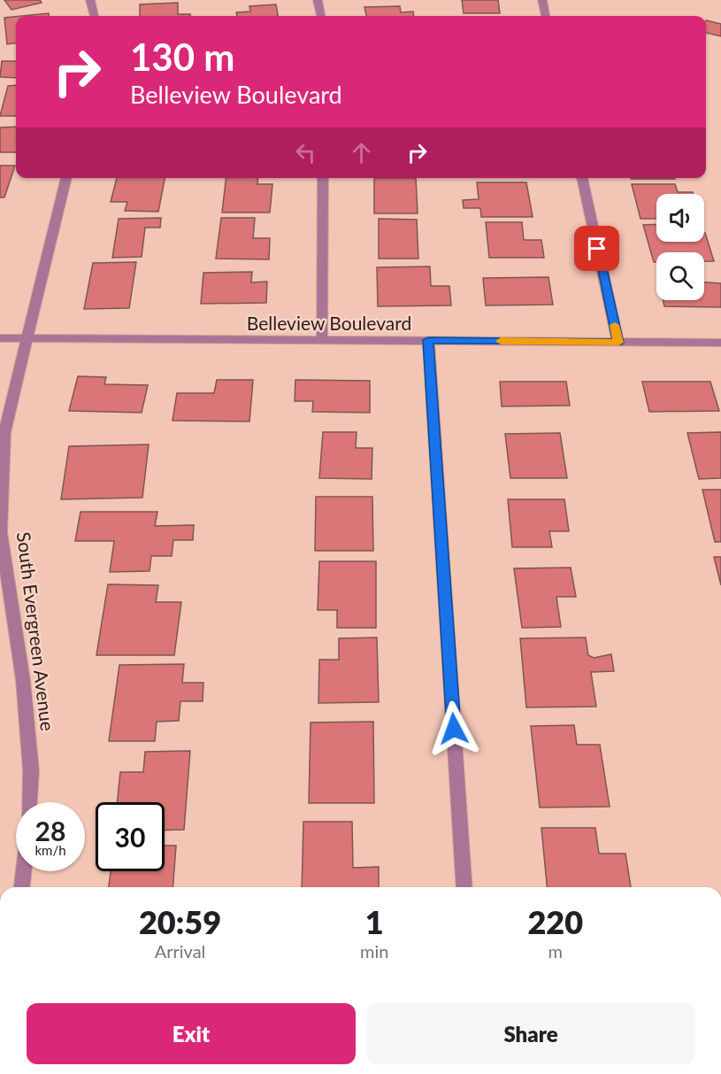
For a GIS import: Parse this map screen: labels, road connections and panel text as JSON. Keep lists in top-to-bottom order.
{
  "streets": {
    "street": ["Belleview Boulevard", "South Evergreen Avenue"]
  },
  "crossings": [
    ["Belleview Boulevard", "South Evergreen Avenue"]
  ],
  "page": {
    "turn": ["130 m", "Belleview Boulevard"],
    "speed": "28 km/h",
    "limit": "30",
    "eta": [
      "20:59",
      "Arrival",
      "1",
      "min",
      "220",
      "m"
    ],
    "buttons": ["Exit", "Share"]
  }
}
